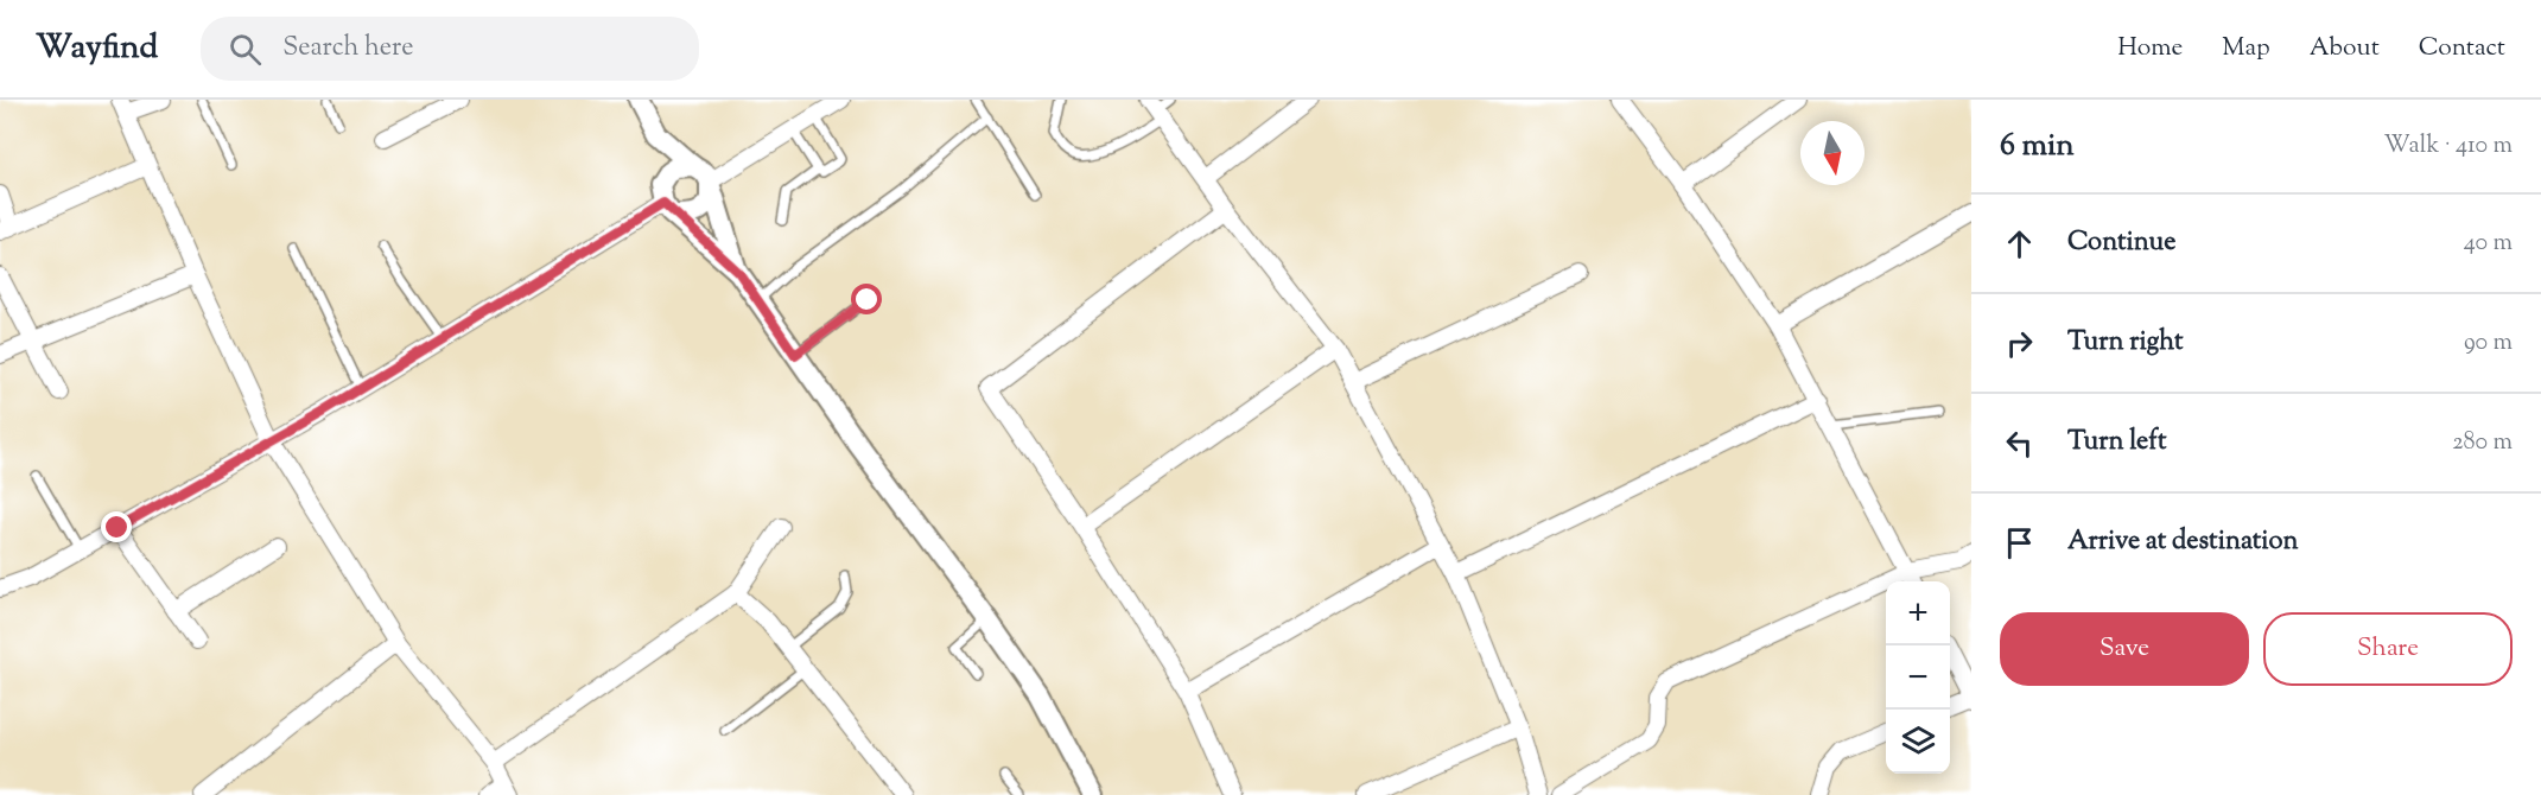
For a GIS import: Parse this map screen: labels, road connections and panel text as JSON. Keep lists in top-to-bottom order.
{
  "north": "bottom",
  "page": {
    "header": "Wayfind",
    "search": "Search here",
    "nav": [
      "Home",
      "Map",
      "About",
      "Contact"
    ],
    "heading": ["6 min", "Walk · 410 m"],
    "list": [
      ["Continue", "40 m"],
      ["Turn right", "90 m"],
      ["Turn left", "280 m"],
      "Arrive at destination"
    ],
    "map_buttons": ["+", "−"],
    "buttons": ["Save", "Share"]
  }
}
